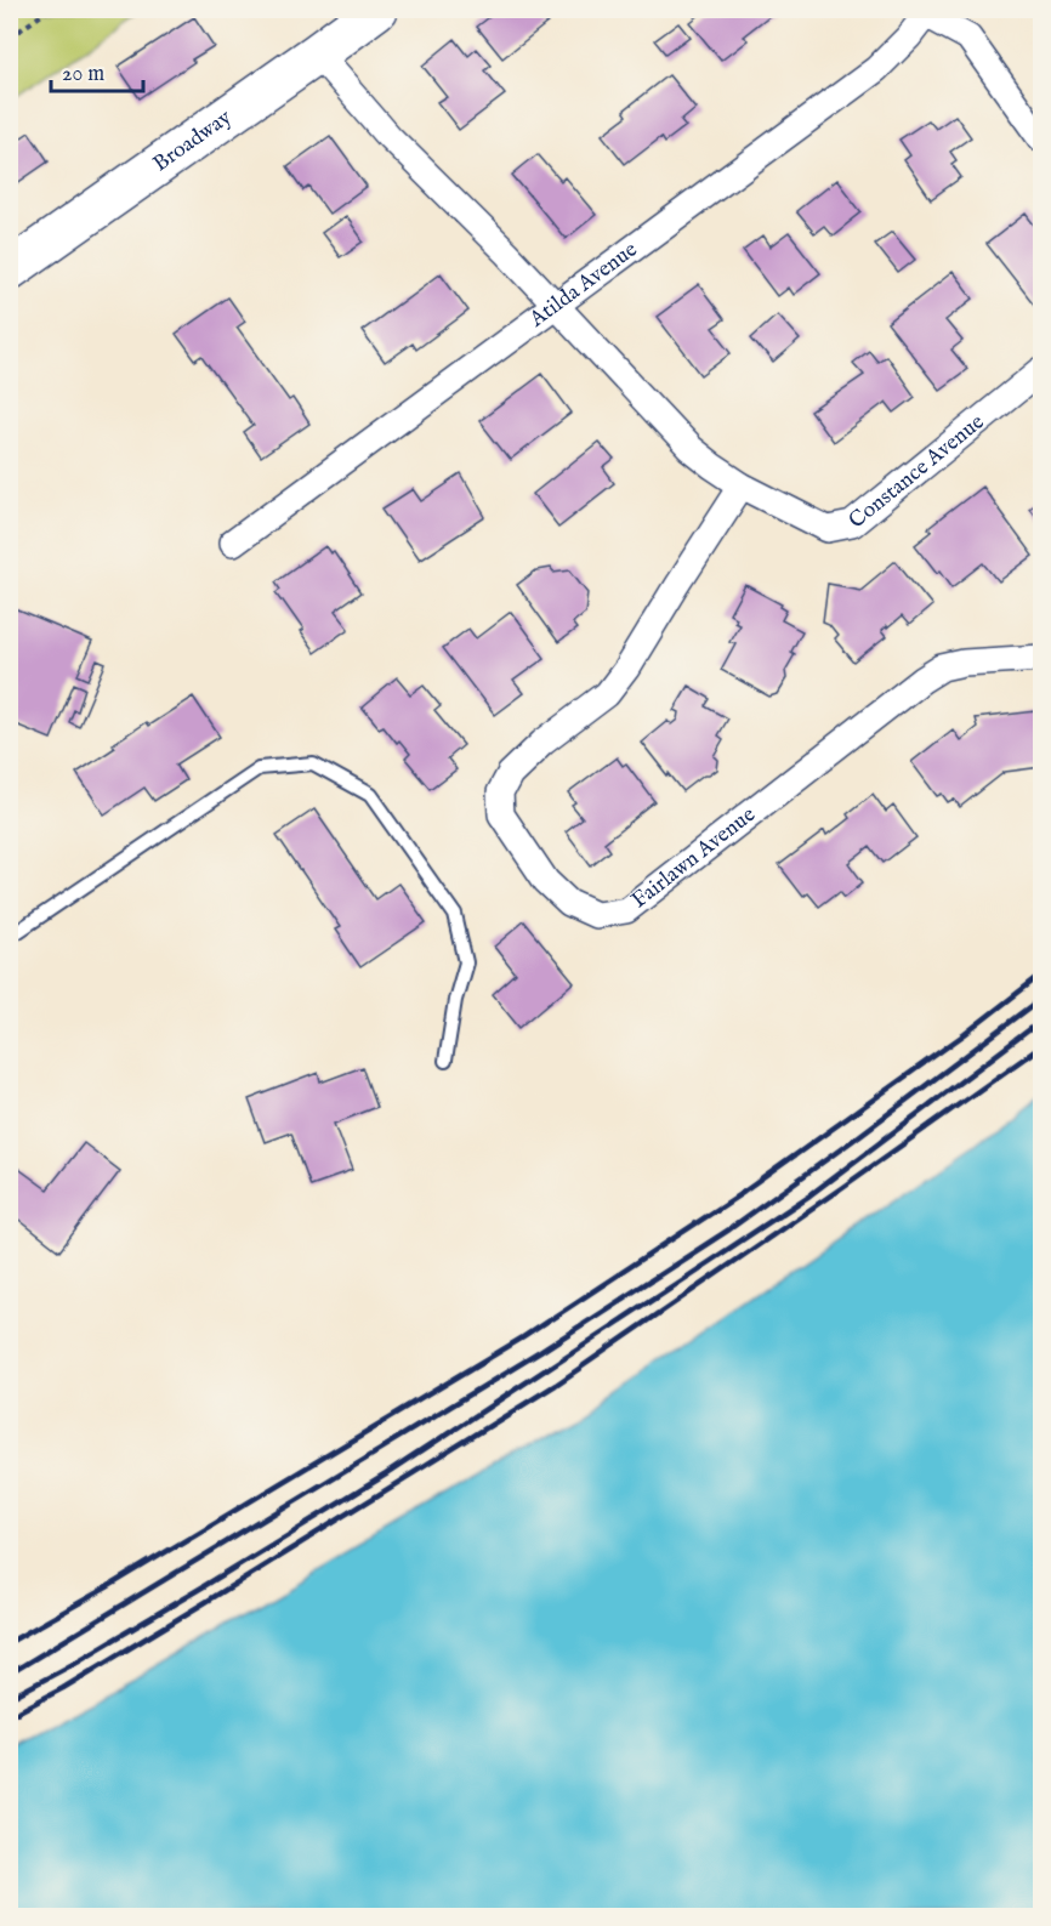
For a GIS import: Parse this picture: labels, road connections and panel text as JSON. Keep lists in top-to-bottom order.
{
  "streets": {
    "main road": ["Broadway"],
    "street": ["Atilda Avenue", "Constance Avenue", "Fairlawn Avenue"]
  },
  "crossings": [
    ["Broadway", "Constance Avenue"],
    ["Atilda Avenue", "Constance Avenue"],
    ["Constance Avenue", "Fairlawn Avenue"]
  ],
  "scale_bar": "20 m"
}
